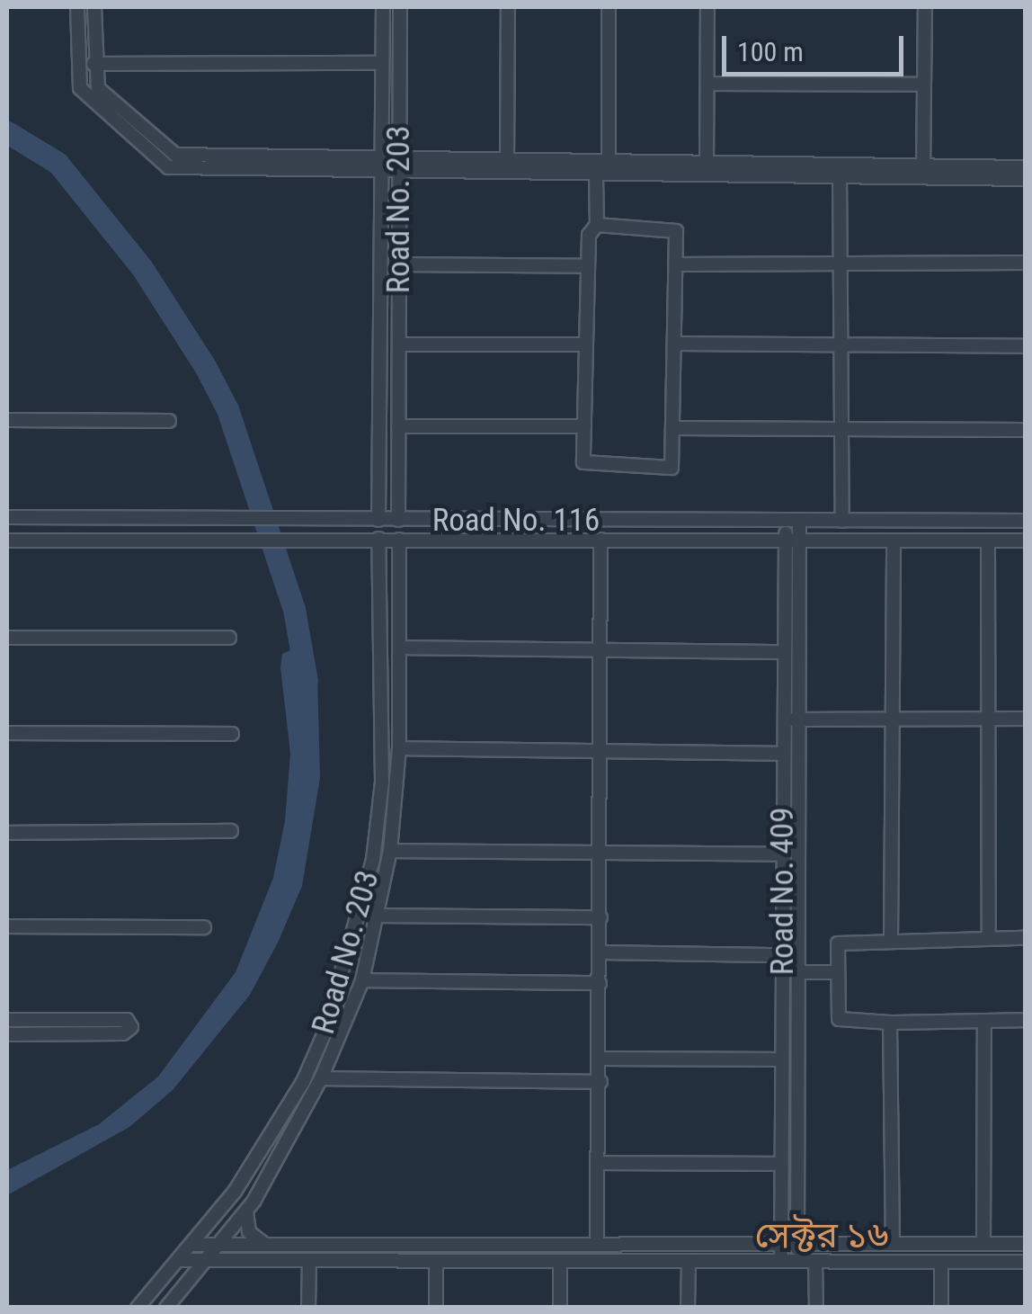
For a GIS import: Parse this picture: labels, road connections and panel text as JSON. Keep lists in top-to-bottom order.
{
  "streets": {
    "street": ["Road No. 203", "Road No. 116", "Road No. 409"]
  },
  "crossings": [
    ["Road No. 203", "Road No. 116"],
    ["Road No. 116", "Road No. 409"]
  ],
  "districts": ["সেক্টর ১৬"],
  "scale_bar": "100 m"
}
